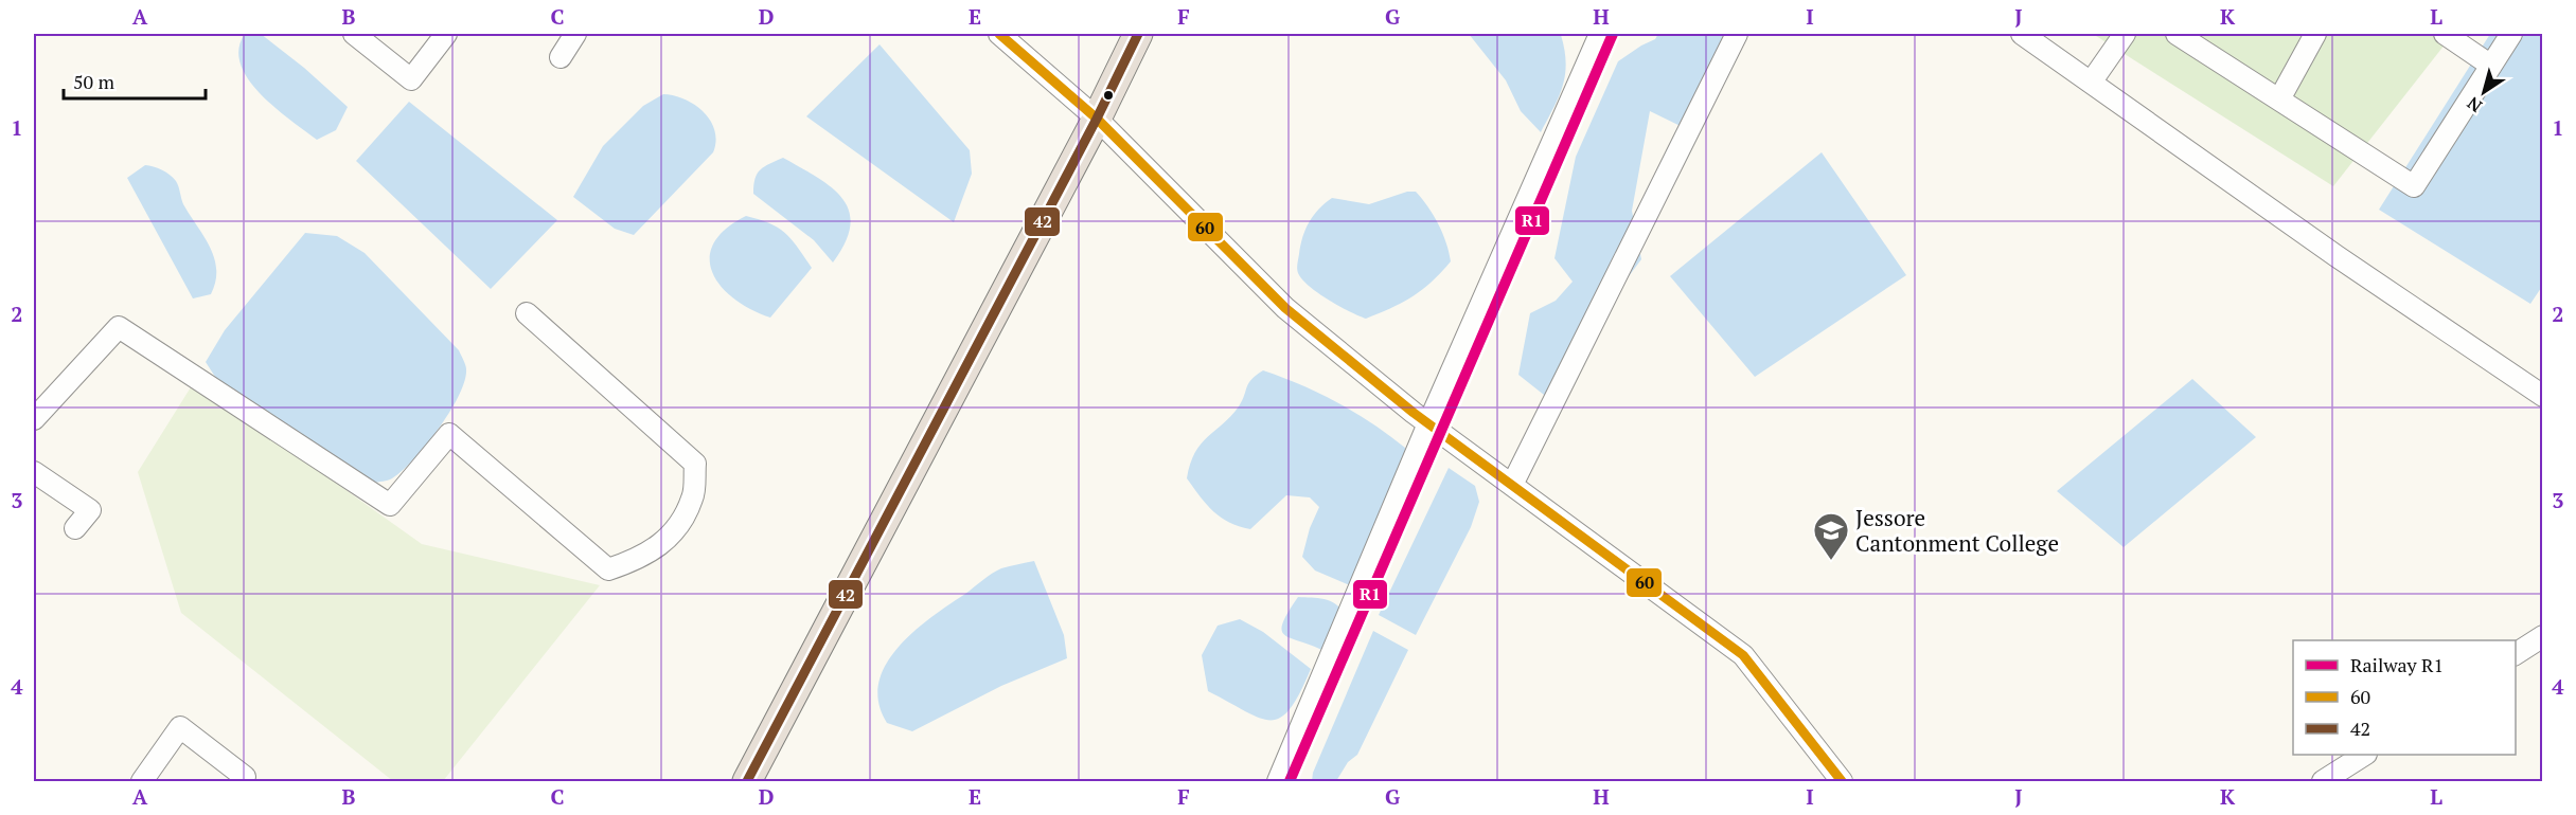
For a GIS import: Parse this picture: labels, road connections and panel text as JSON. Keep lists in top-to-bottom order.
{
  "places": {
    "school or university": ["Jessore Cantonment College"]
  },
  "lines": ["rail line R1", "transit line 60", "transit line 42"],
  "legend": ["Railway R1", "60", "42"],
  "scale_bar": "50 m",
  "north": "bottom left",
  "grid": {
    "columns": [
      "A",
      "B",
      "C",
      "D",
      "E",
      "F",
      "G",
      "H",
      "I",
      "J",
      "K",
      "L"
    ],
    "rows": [
      "1",
      "2",
      "3",
      "4"
    ]
  }
}
